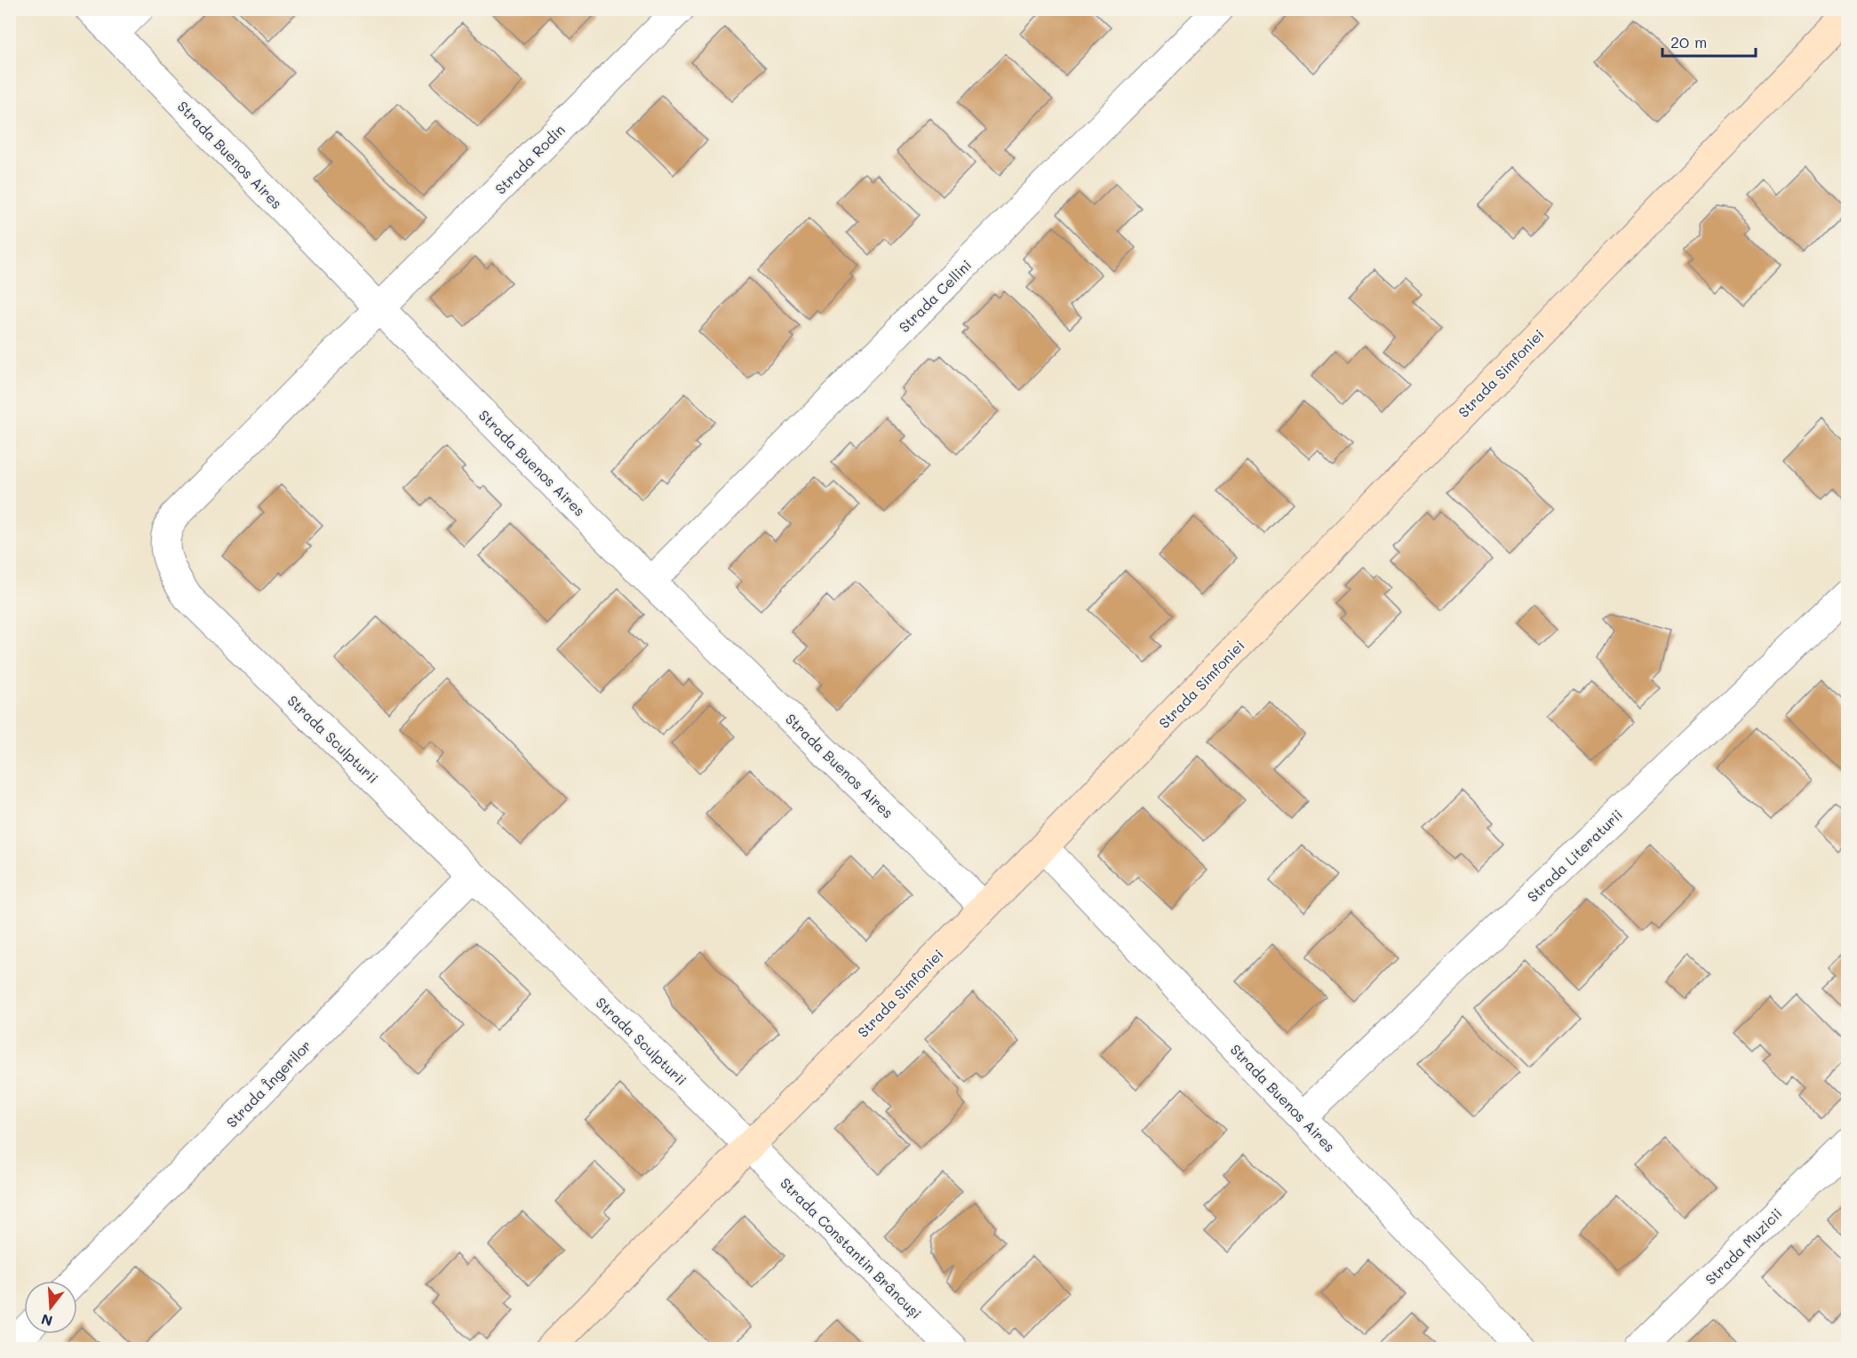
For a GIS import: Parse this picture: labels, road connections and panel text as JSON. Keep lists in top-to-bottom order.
{
  "streets": {
    "street": [
      "Strada Buenos Aires",
      "Strada Rodin",
      "Strada Cellini",
      "Strada Simfoniei",
      "Strada Sculpturii",
      "Strada Literaturii",
      "Strada Îngerilor",
      "Strada Muzicii",
      "Strada Constantin Brâncuși"
    ]
  },
  "crossings": [
    ["Strada Buenos Aires", "Strada Rodin"],
    ["Strada Buenos Aires", "Strada Cellini"],
    ["Strada Buenos Aires", "Strada Simfoniei"],
    ["Strada Buenos Aires", "Strada Sculpturii"],
    ["Strada Buenos Aires", "Strada Literaturii"],
    ["Strada Rodin", "Strada Sculpturii"],
    ["Strada Simfoniei", "Strada Sculpturii"],
    ["Strada Simfoniei", "Strada Constantin Brâncuși"],
    ["Strada Sculpturii", "Strada Îngerilor"],
    ["Strada Sculpturii", "Strada Constantin Brâncuși"]
  ],
  "scale_bar": "20 m",
  "north": "bottom"
}
